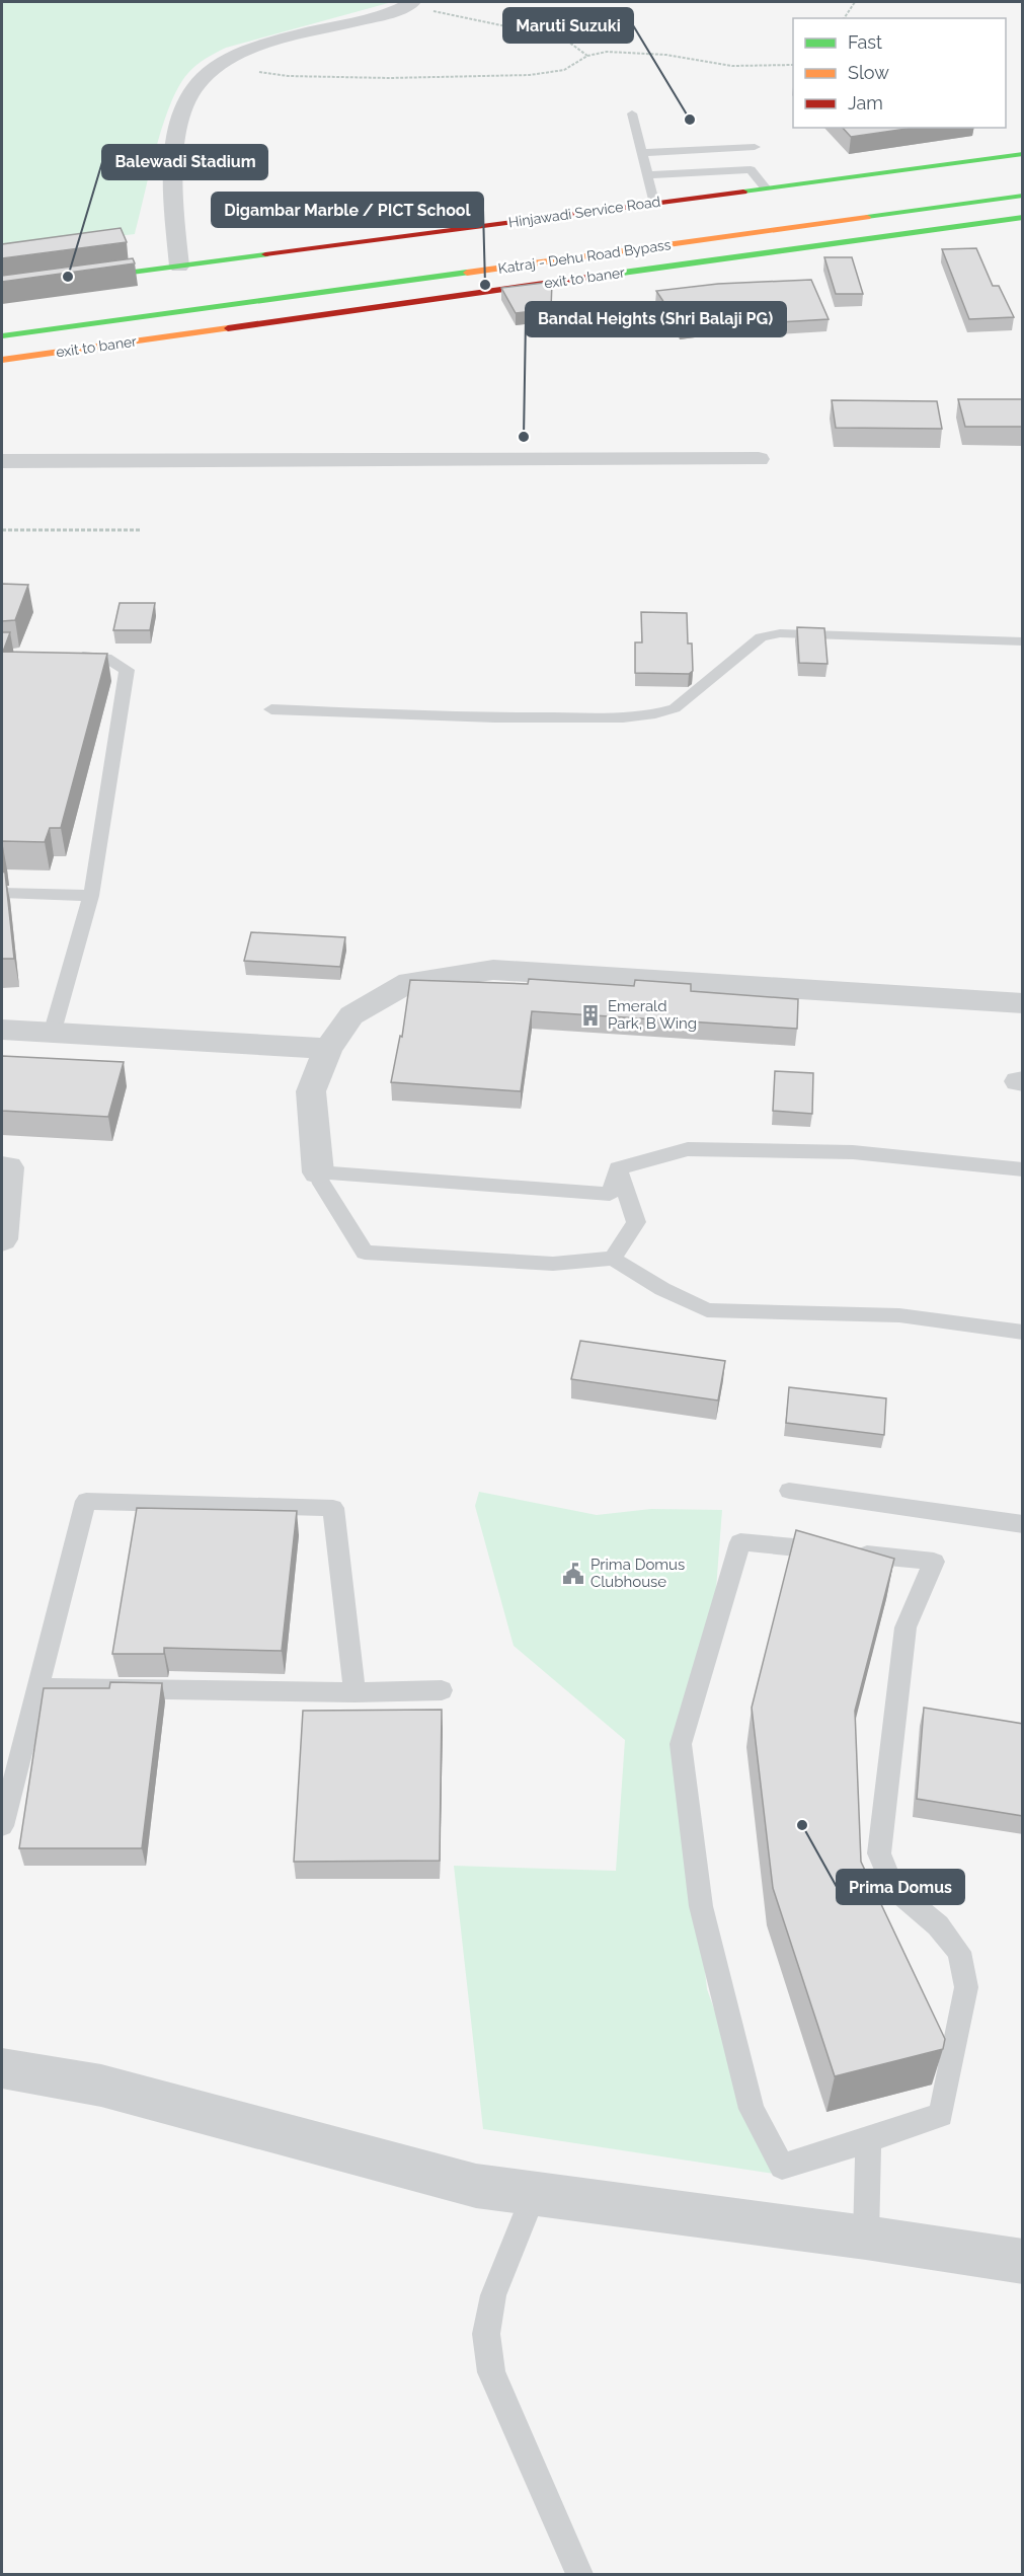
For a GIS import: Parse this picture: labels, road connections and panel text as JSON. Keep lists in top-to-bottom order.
{
  "streets": {
    "main road": ["Hinjawadi Service Road", "Katraj - Dehu Road Bypass", "exit to baner"]
  },
  "places": {
    "other": [
      "Maruti Suzuki",
      "Balewadi Stadium",
      "Digambar Marble / PICT School",
      "Bandal Heights (Shri Balaji PG)",
      "Prima Domus"
    ],
    "building": ["Emerald Park, B Wing"],
    "public building": ["Prima Domus Clubhouse"]
  },
  "legend": ["Fast", "Slow", "Jam"]
}
